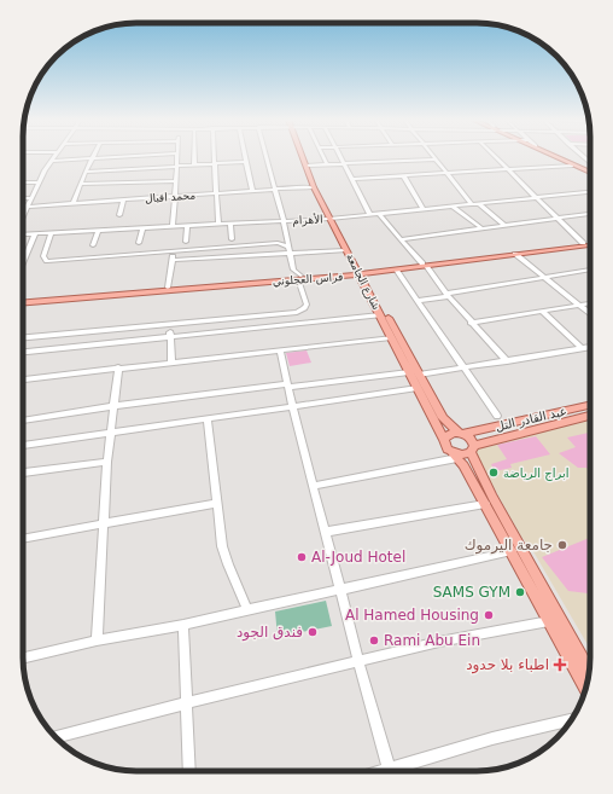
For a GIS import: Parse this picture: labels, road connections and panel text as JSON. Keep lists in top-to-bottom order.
{
  "streets": {
    "main road": ["فراس العجلوني", "شارع الجامعة", "عبد القادر التل"],
    "street": ["محمد اقبال", "الأهرام"]
  },
  "crossings": [
    ["محمد اقبال", "شارع الجامعة"],
    ["الأهرام", "شارع الجامعة"],
    ["فراس العجلوني", "شارع الجامعة"],
    ["شارع الجامعة", "عبد القادر التل"]
  ],
  "places": {
    "other": [
      "ابراج الرياضة",
      "جامعة اليرموك",
      "Al-Joud Hotel",
      "SAMS GYM",
      "Al Hamed Housing",
      "فندق الجود",
      "Rami Abu Ein"
    ],
    "health": ["اطباء بلا حدود"]
  }
}
